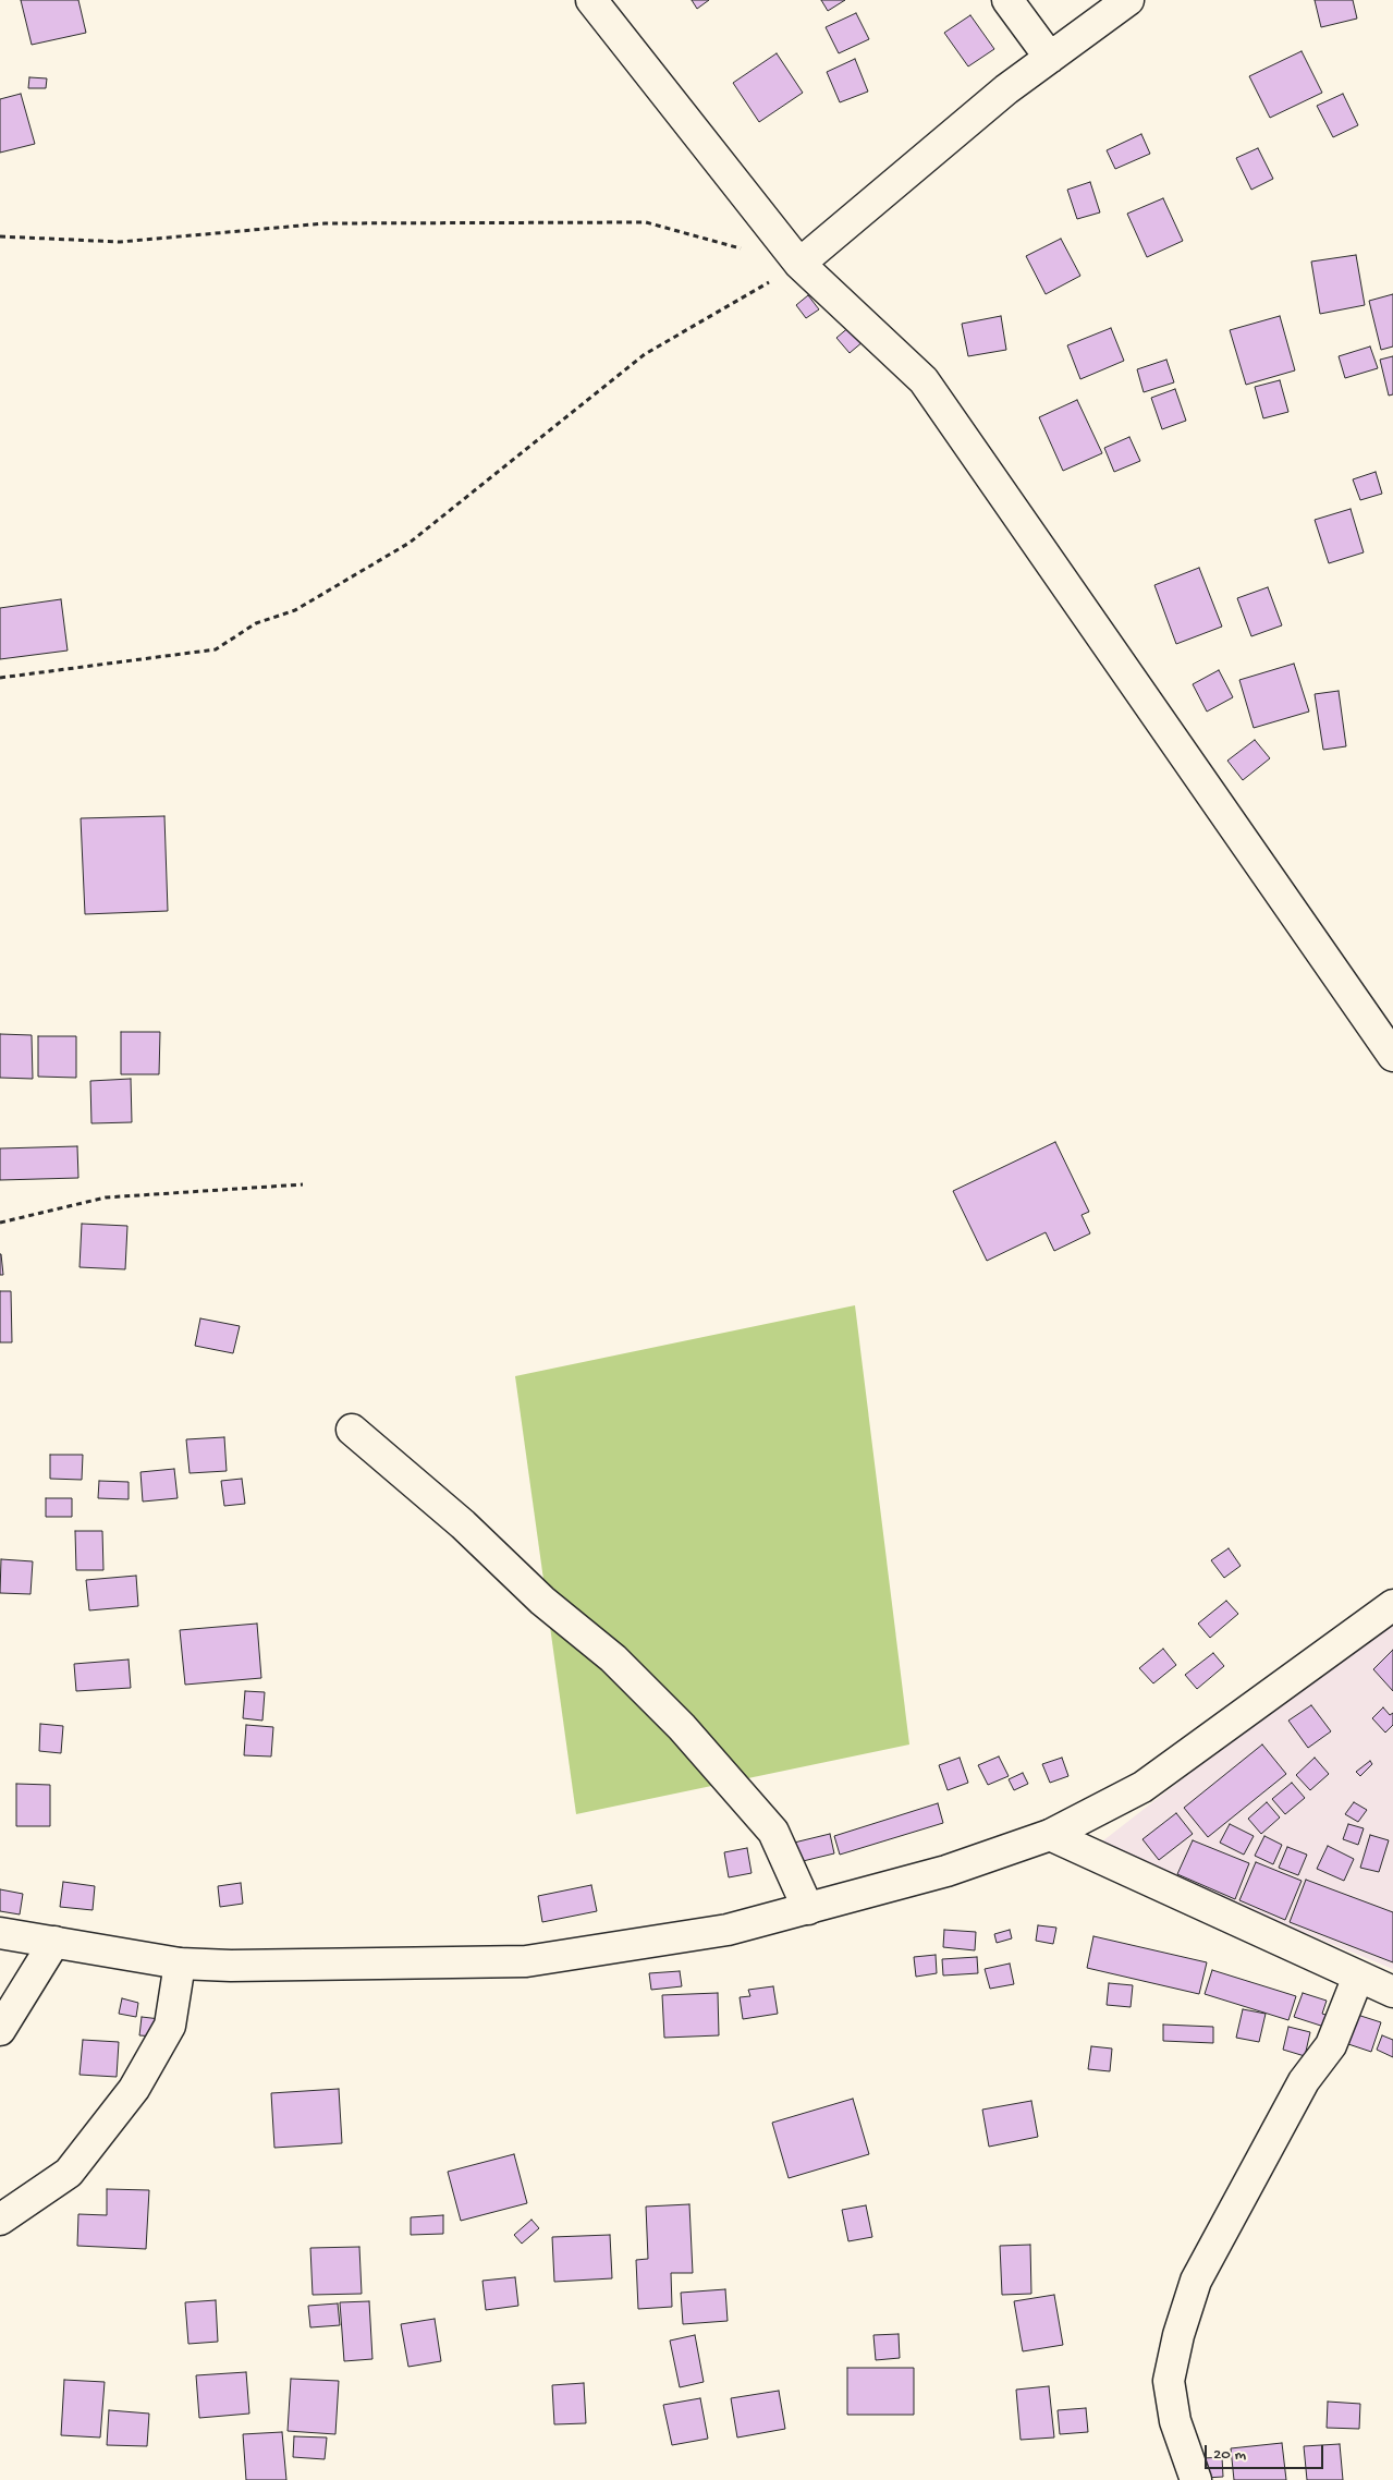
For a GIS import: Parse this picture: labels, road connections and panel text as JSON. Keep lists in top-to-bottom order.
{
  "scale_bar": "20 m"
}
